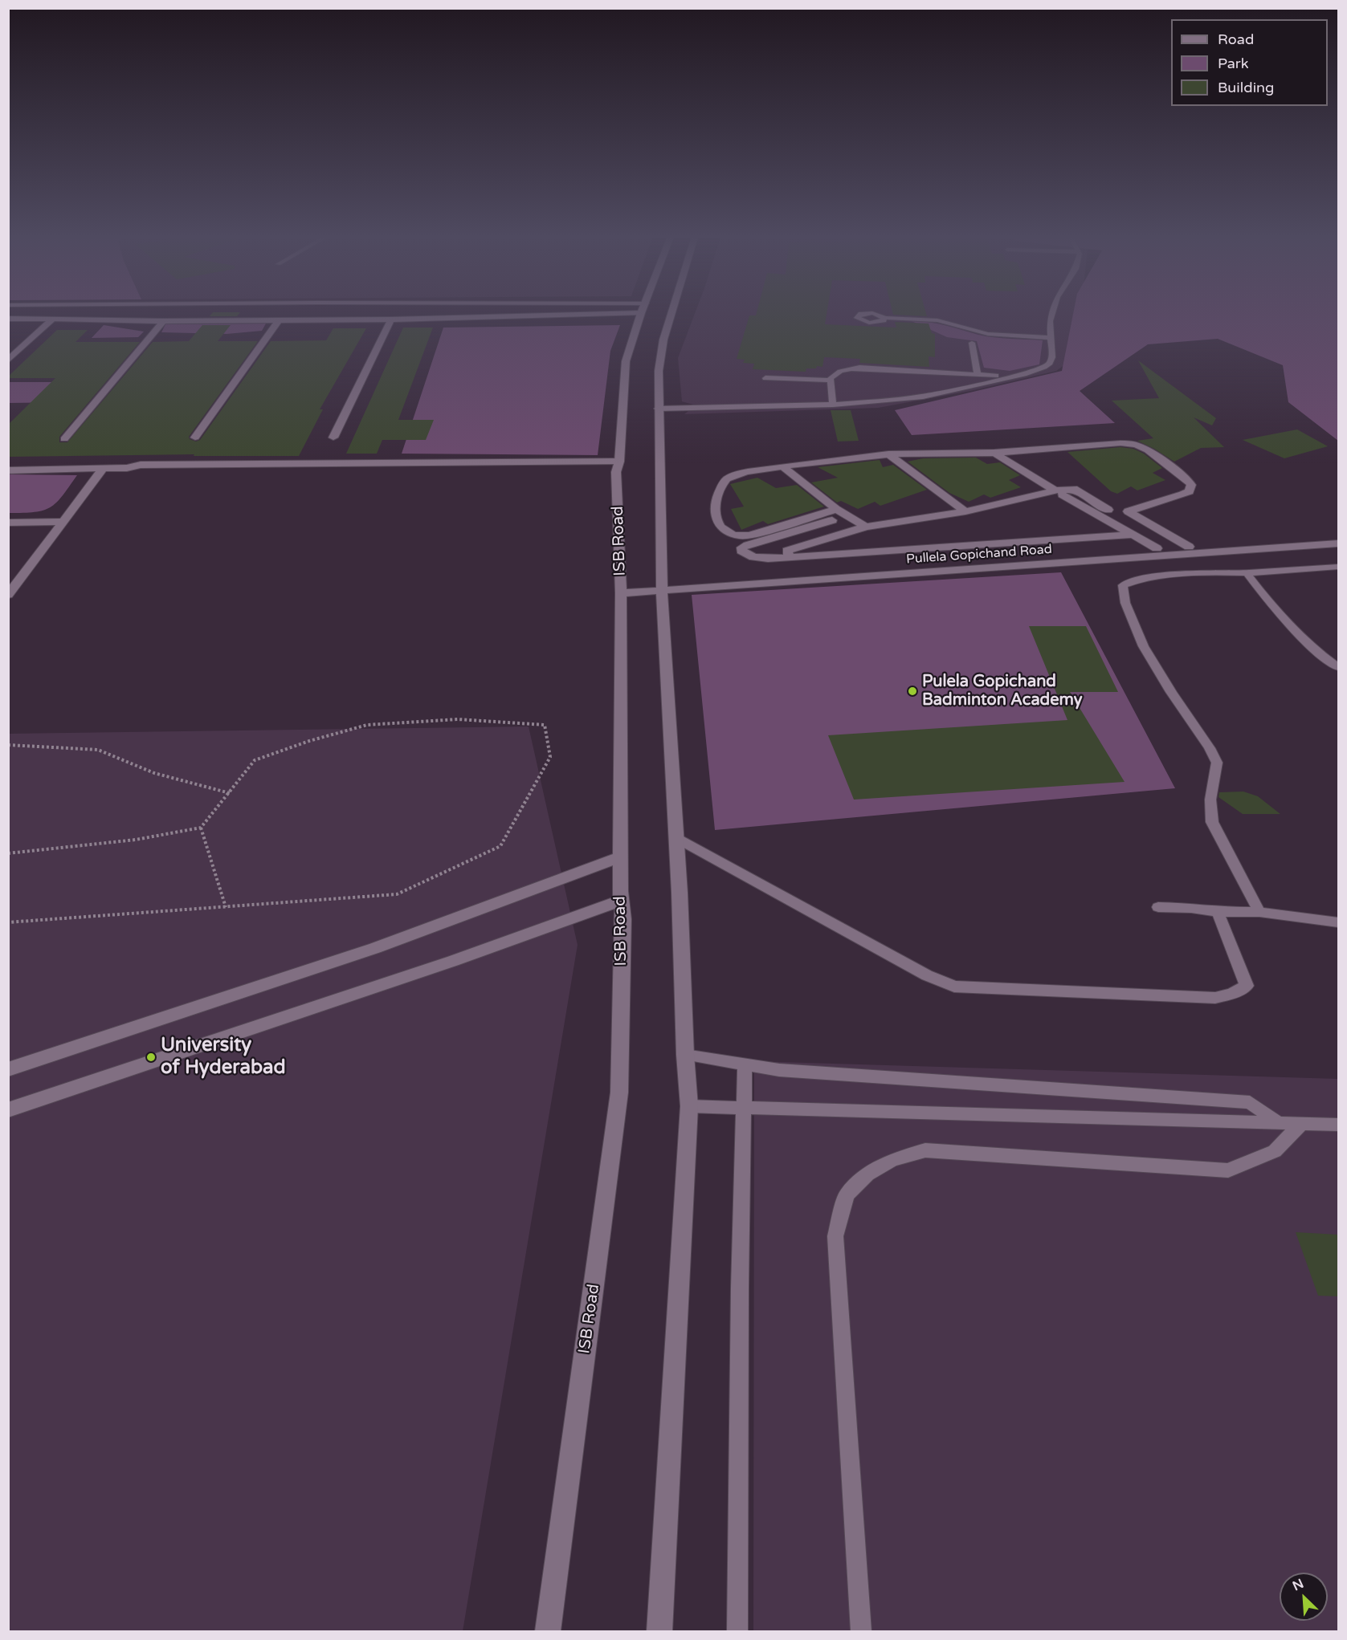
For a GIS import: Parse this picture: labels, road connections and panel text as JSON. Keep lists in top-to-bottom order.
{
  "streets": {
    "street": ["ISB Road", "Pullela Gopichand Road"]
  },
  "crossings": [
    ["ISB Road", "Pullela Gopichand Road"]
  ],
  "places": ["Pulela Gopichand Badminton Academy", "University of Hyderabad"],
  "legend": ["Road", "Park", "Building"],
  "north": "top left"
}
